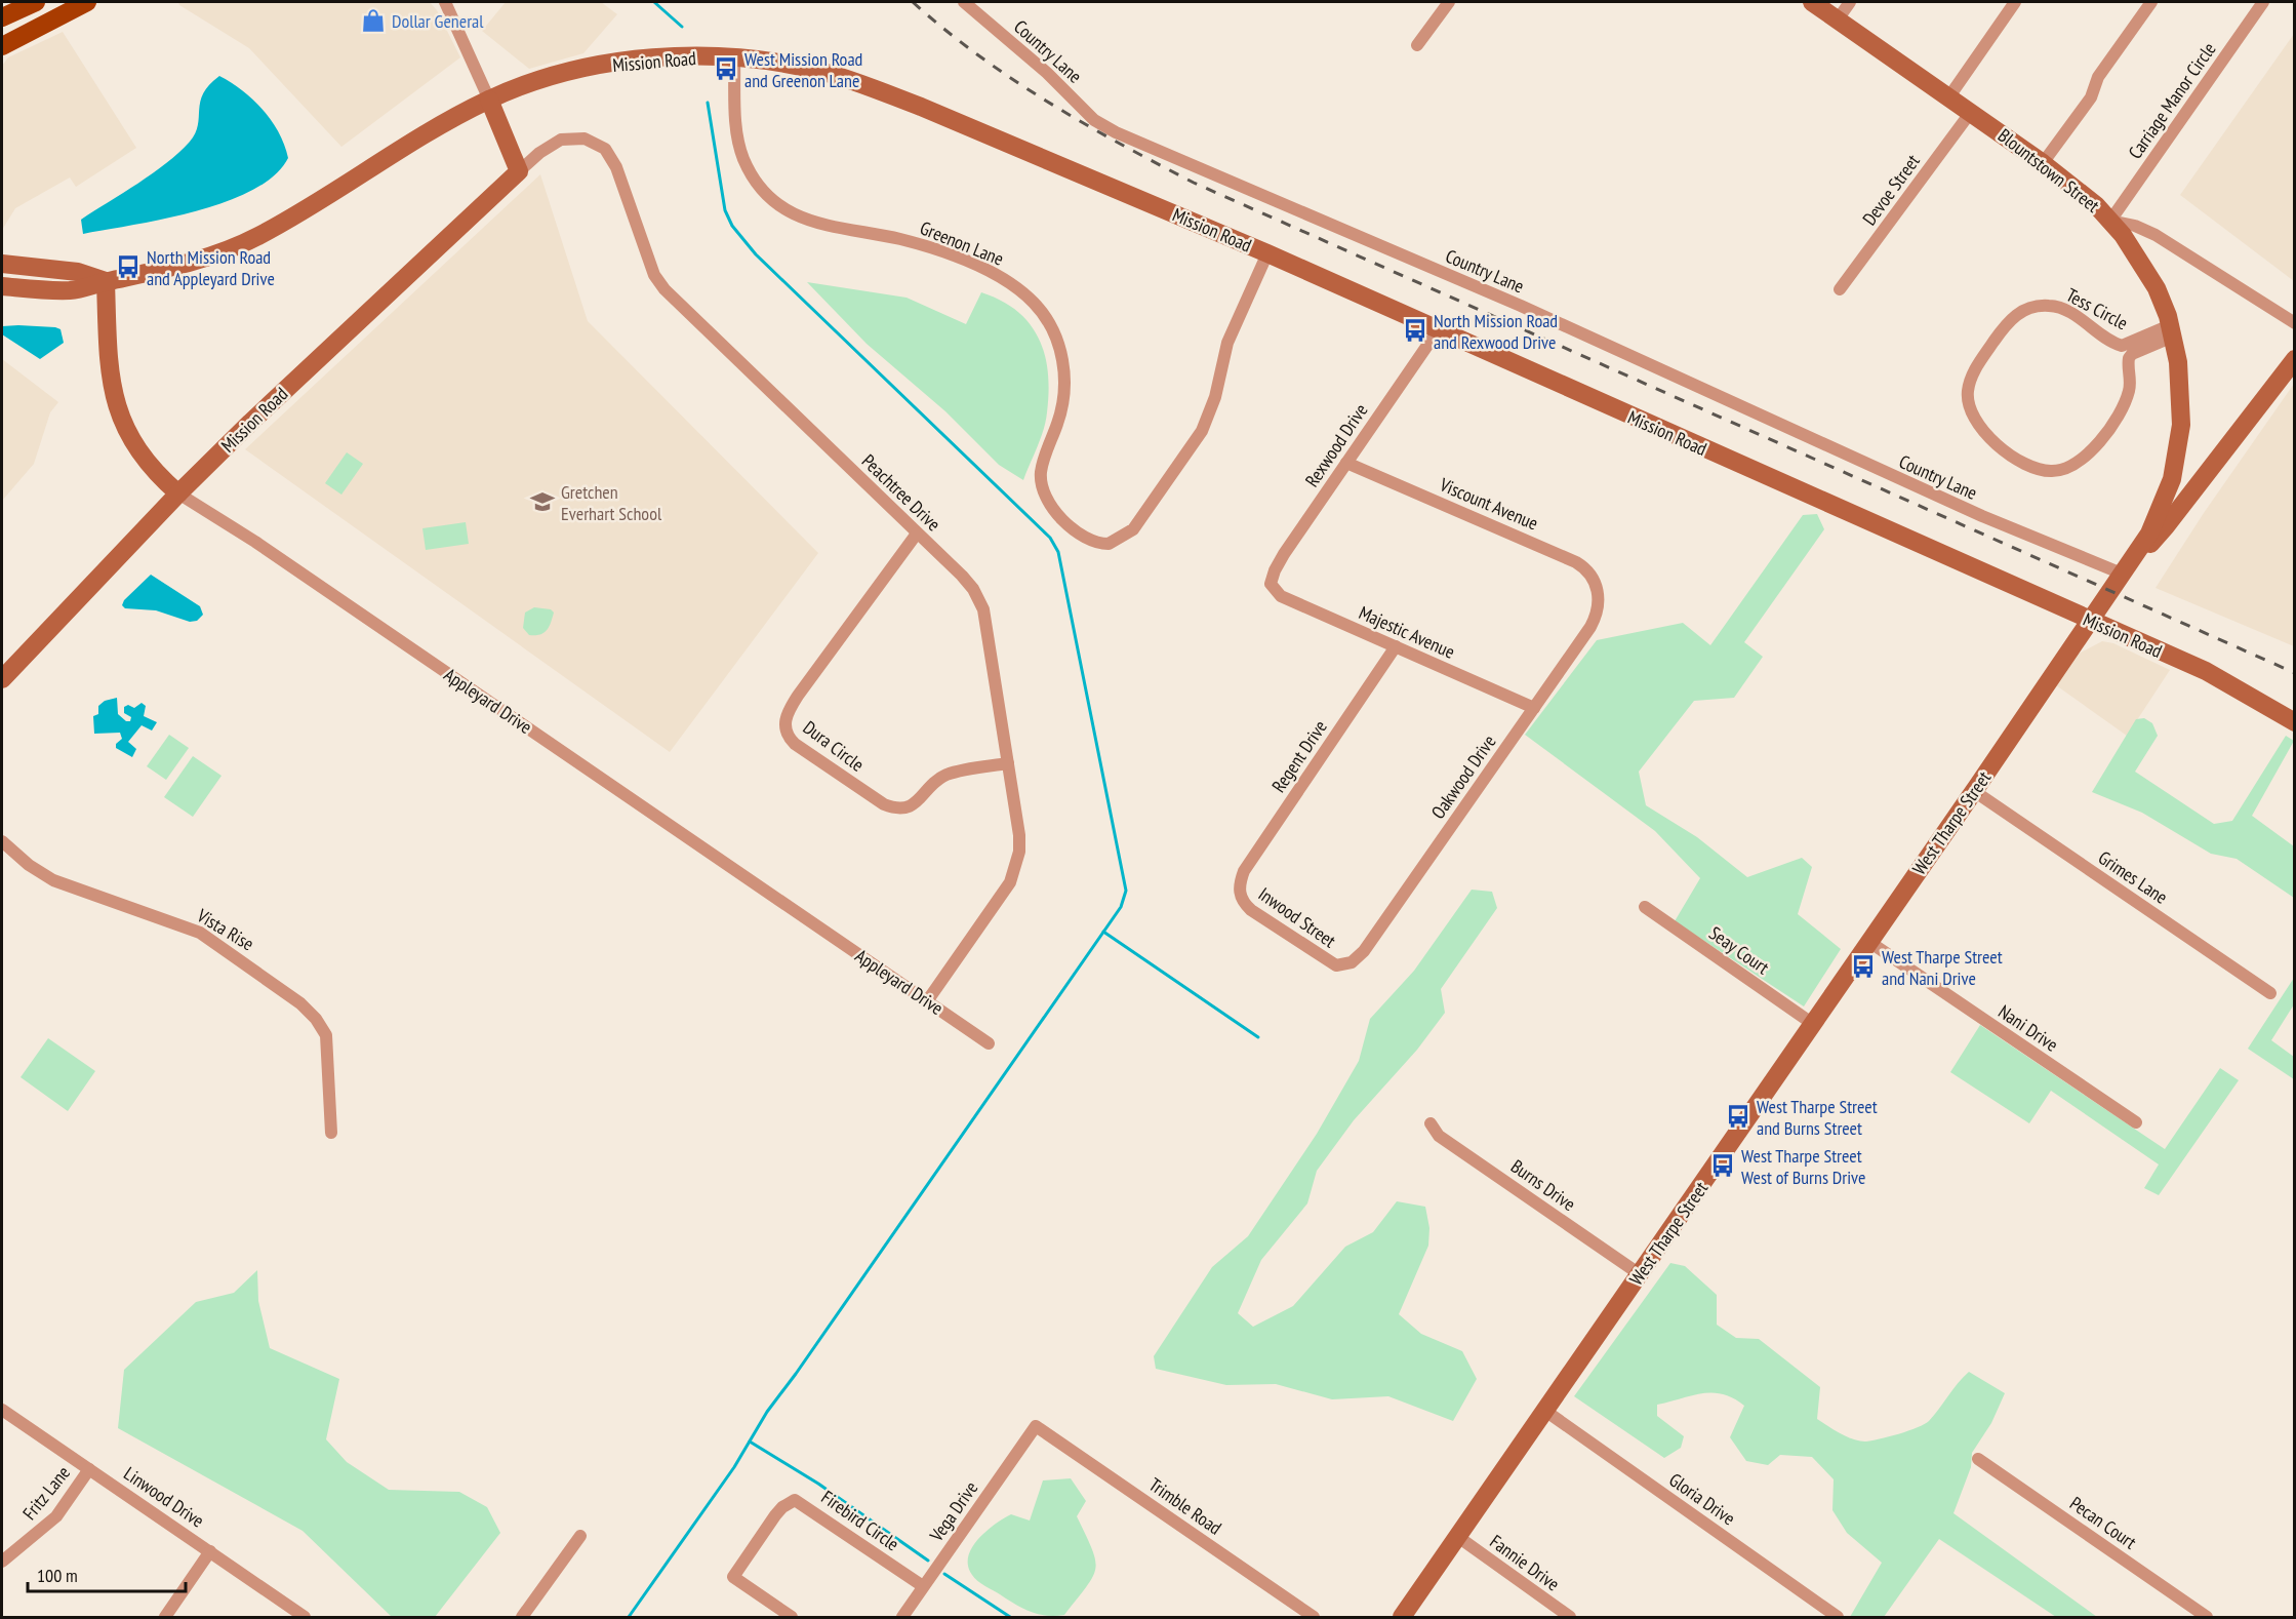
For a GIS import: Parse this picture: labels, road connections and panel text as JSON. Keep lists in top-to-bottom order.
{
  "streets": {
    "main road": [
      "Mission Road",
      "Blountstown Street",
      "Appleyard Drive",
      "West Tharpe Street"
    ],
    "street": [
      "Country Lane",
      "Carriage Manor Circle",
      "Devoe Street",
      "Greenon Lane",
      "Tess Circle",
      "Rexwood Drive",
      "Peachtree Drive",
      "Viscount Avenue",
      "Majestic Avenue",
      "Dura Circle",
      "Regent Drive",
      "Oakwood Drive",
      "Grimes Lane",
      "Inwood Street",
      "Vista Rise",
      "Seay Court",
      "Nani Drive",
      "Burns Drive",
      "Fritz Lane",
      "Linwood Drive",
      "Gloria Drive",
      "Trimble Road",
      "Vega Drive",
      "Firebird Circle",
      "Pecan Court",
      "Fannie Drive"
    ]
  },
  "crossings": [
    ["Country Lane", "West Tharpe Street"],
    ["Mission Road", "Greenon Lane"],
    ["Mission Road", "Rexwood Drive"],
    ["Mission Road", "Peachtree Drive"],
    ["Mission Road", "Appleyard Drive"],
    ["Mission Road", "West Tharpe Street"],
    ["Carriage Manor Circle", "Blountstown Street"],
    ["Blountstown Street", "Devoe Street"],
    ["Rexwood Drive", "Viscount Avenue"],
    ["Rexwood Drive", "Majestic Avenue"],
    ["Peachtree Drive", "Appleyard Drive"],
    ["Peachtree Drive", "Dura Circle"],
    ["Viscount Avenue", "Oakwood Drive"],
    ["Majestic Avenue", "Regent Drive"],
    ["Majestic Avenue", "Oakwood Drive"],
    ["Regent Drive", "Inwood Street"],
    ["Oakwood Drive", "Inwood Street"],
    ["West Tharpe Street", "Grimes Lane"],
    ["West Tharpe Street", "Seay Court"],
    ["West Tharpe Street", "Nani Drive"],
    ["West Tharpe Street", "Burns Drive"],
    ["West Tharpe Street", "Gloria Drive"],
    ["West Tharpe Street", "Fannie Drive"],
    ["Fritz Lane", "Linwood Drive"],
    ["Trimble Road", "Vega Drive"],
    ["Vega Drive", "Firebird Circle"]
  ],
  "places": {
    "shop": ["Dollar General"],
    "bus stop": [
      "West Mission Road and Greenon Lane",
      "North Mission Road and Appleyard Drive",
      "North Mission Road and Rexwood Drive",
      "West Tharpe Street and Nani Drive",
      "West Tharpe Street and Burns Street",
      "West Tharpe Street West of Burns Drive"
    ],
    "school or university": ["Gretchen Everhart School"]
  },
  "scale_bar": "100 m"
}
